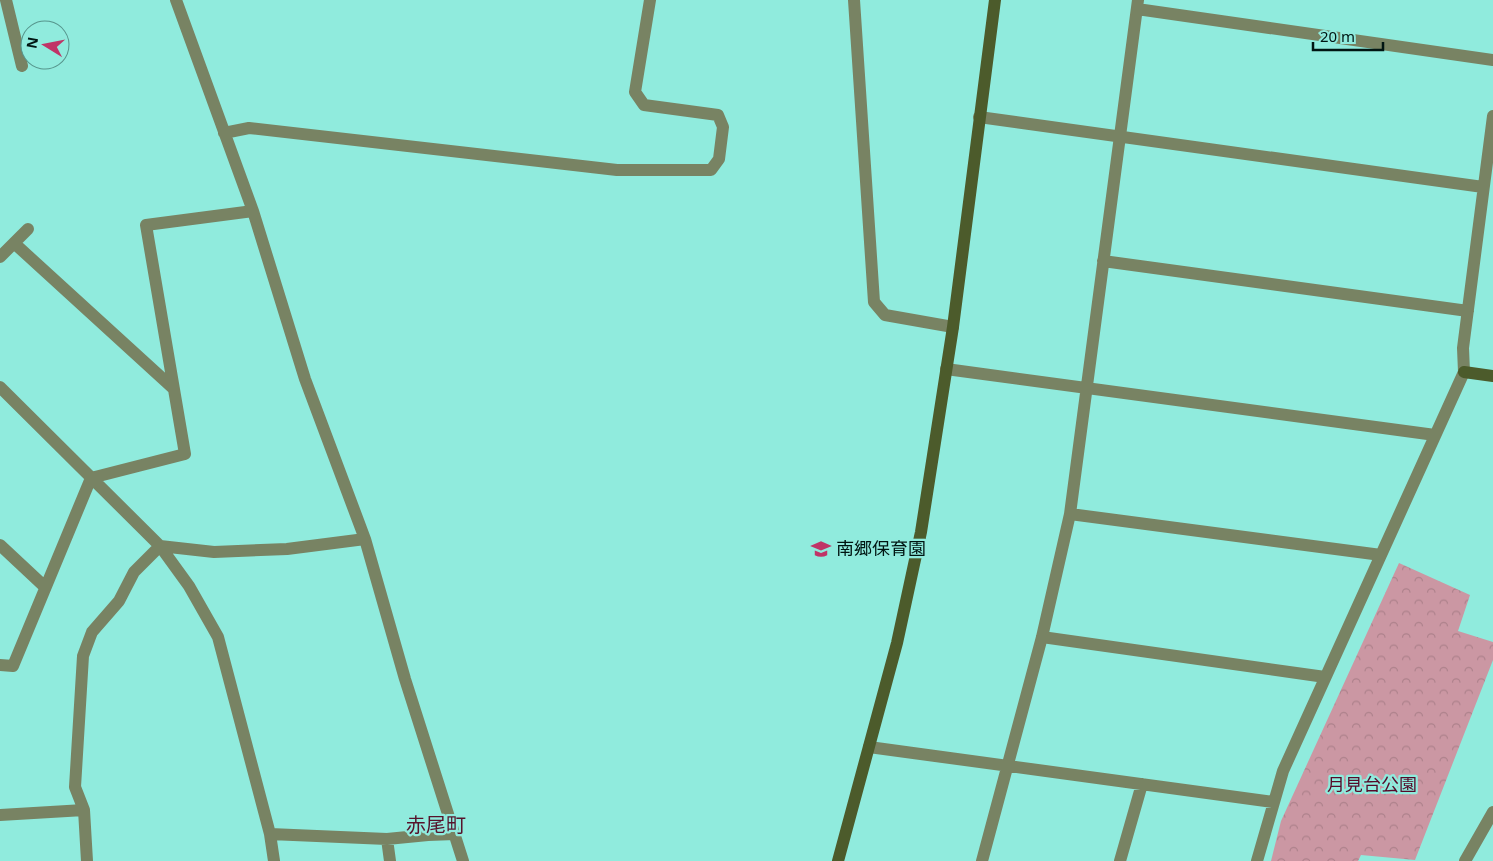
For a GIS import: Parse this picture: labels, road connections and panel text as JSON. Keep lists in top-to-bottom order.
{
  "districts": ["赤尾町"],
  "parks": ["月見台公園"],
  "places": {
    "school or university": ["南郷保育園"]
  },
  "scale_bar": "20 m",
  "north": "left"
}
